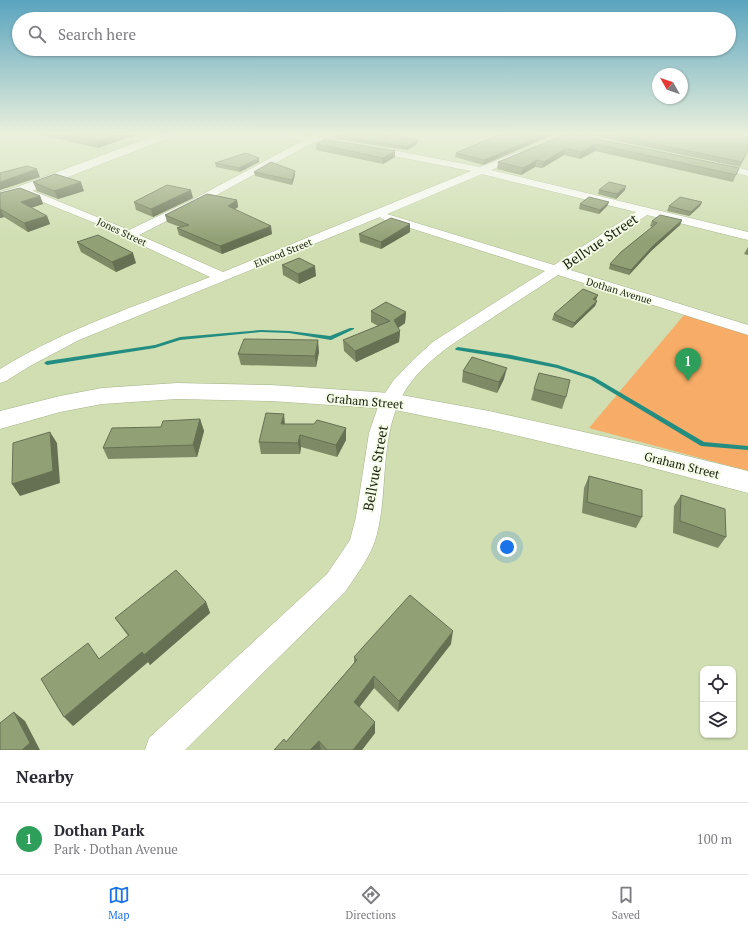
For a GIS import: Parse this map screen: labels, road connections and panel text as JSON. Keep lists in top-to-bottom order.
{
  "streets": {
    "street": [
      "Jones Street",
      "Bellvue Street",
      "Elwood Street",
      "Dothan Avenue",
      "Graham Street"
    ]
  },
  "crossings": [
    ["Jones Street", "Elwood Street"],
    ["Bellvue Street", "Dothan Avenue"],
    ["Bellvue Street", "Graham Street"],
    ["Elwood Street", "Dothan Avenue"]
  ],
  "north": "top left",
  "page": {
    "search": "Search here",
    "pins": "1",
    "heading": "Nearby",
    "list": [
      {
        "mark": "1",
        "name": "Dothan Park",
        "note": "Park · Dothan Avenue",
        "value": "100 m"
      }
    ],
    "nav": ["Map", "Directions", "Saved"]
  }
}
